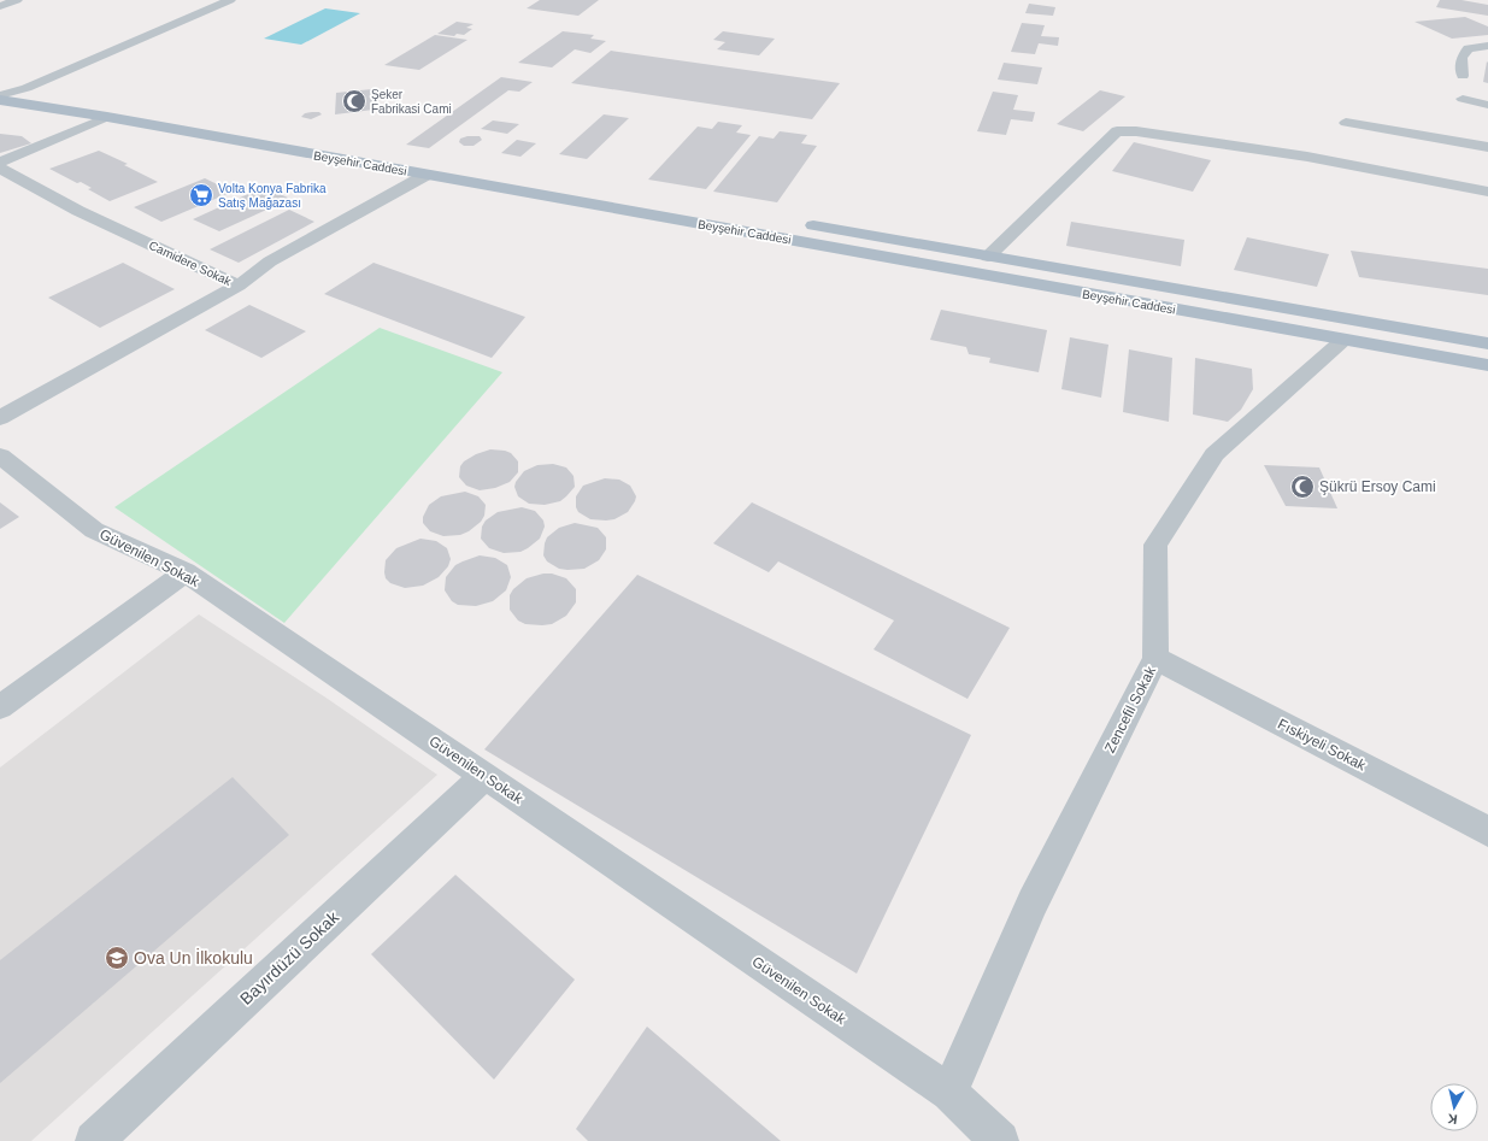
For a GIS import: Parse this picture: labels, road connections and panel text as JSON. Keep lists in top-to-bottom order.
{
  "streets": {
    "main road": ["Beyşehir Caddesi"],
    "street": [
      "Camidere Sokak",
      "Güvenilen Sokak",
      "Zencefil Sokak",
      "Fıskiyeli Sokak",
      "Bayırdüzü Sokak"
    ]
  },
  "crossings": [
    ["Beyşehir Caddesi", "Zencefil Sokak"],
    ["Güvenilen Sokak", "Zencefil Sokak"],
    ["Güvenilen Sokak", "Bayırdüzü Sokak"],
    ["Zencefil Sokak", "Fıskiyeli Sokak"]
  ],
  "places": {
    "mosque": ["Şeker Fabrikasi Cami", "Şükrü Ersoy Cami"],
    "supermarket": ["Volta Konya Fabrika Satış Mağazası"],
    "school or university": ["Ova Un İlkokulu"]
  },
  "north": "bottom"
}
